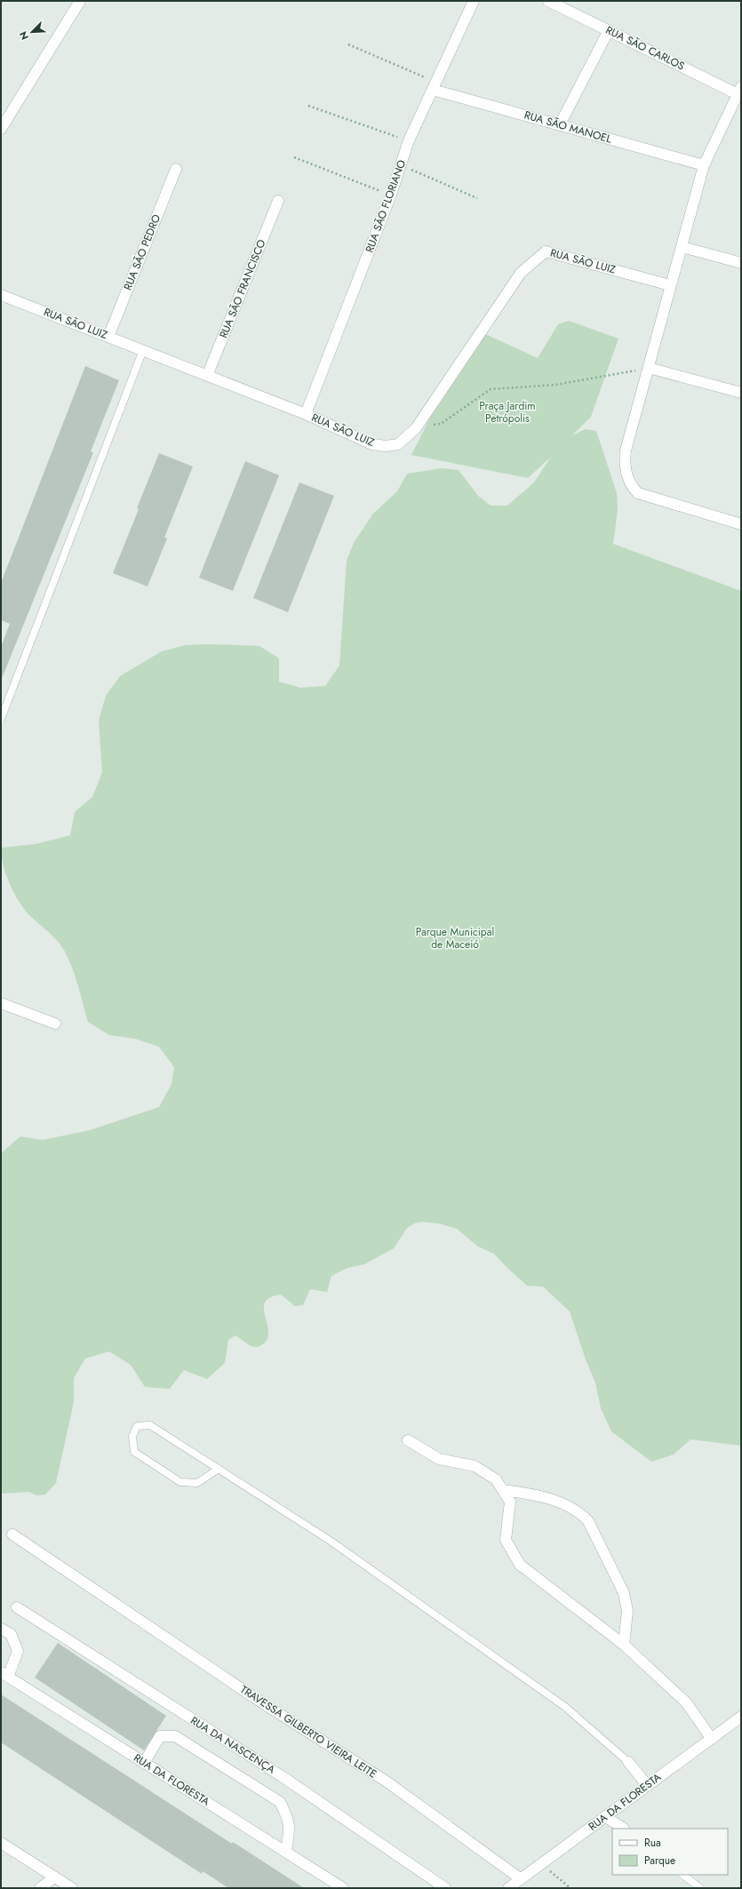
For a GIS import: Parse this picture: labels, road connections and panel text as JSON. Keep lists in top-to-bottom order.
{
  "streets": {
    "street": [
      "RUA SÃO CARLOS",
      "RUA SÃO MANOEL",
      "RUA SÃO FLORIANO",
      "RUA SÃO PEDRO",
      "RUA SÃO LUIZ",
      "RUA SÃO FRANCISCO",
      "TRAVESSA GILBERTO VIEIRA LEITE",
      "RUA DA NASCENÇA",
      "RUA DA FLORESTA"
    ]
  },
  "crossings": [
    ["RUA SÃO MANOEL", "RUA SÃO FLORIANO"],
    ["RUA SÃO FLORIANO", "RUA SÃO LUIZ"],
    ["RUA SÃO PEDRO", "RUA SÃO LUIZ"],
    ["RUA SÃO LUIZ", "RUA SÃO FRANCISCO"],
    ["TRAVESSA GILBERTO VIEIRA LEITE", "RUA DA FLORESTA"]
  ],
  "parks": ["Praça Jardim Petrópolis", "Parque Municipal de Maceió"],
  "legend": ["Rua", "Parque"],
  "north": "bottom left"
}
